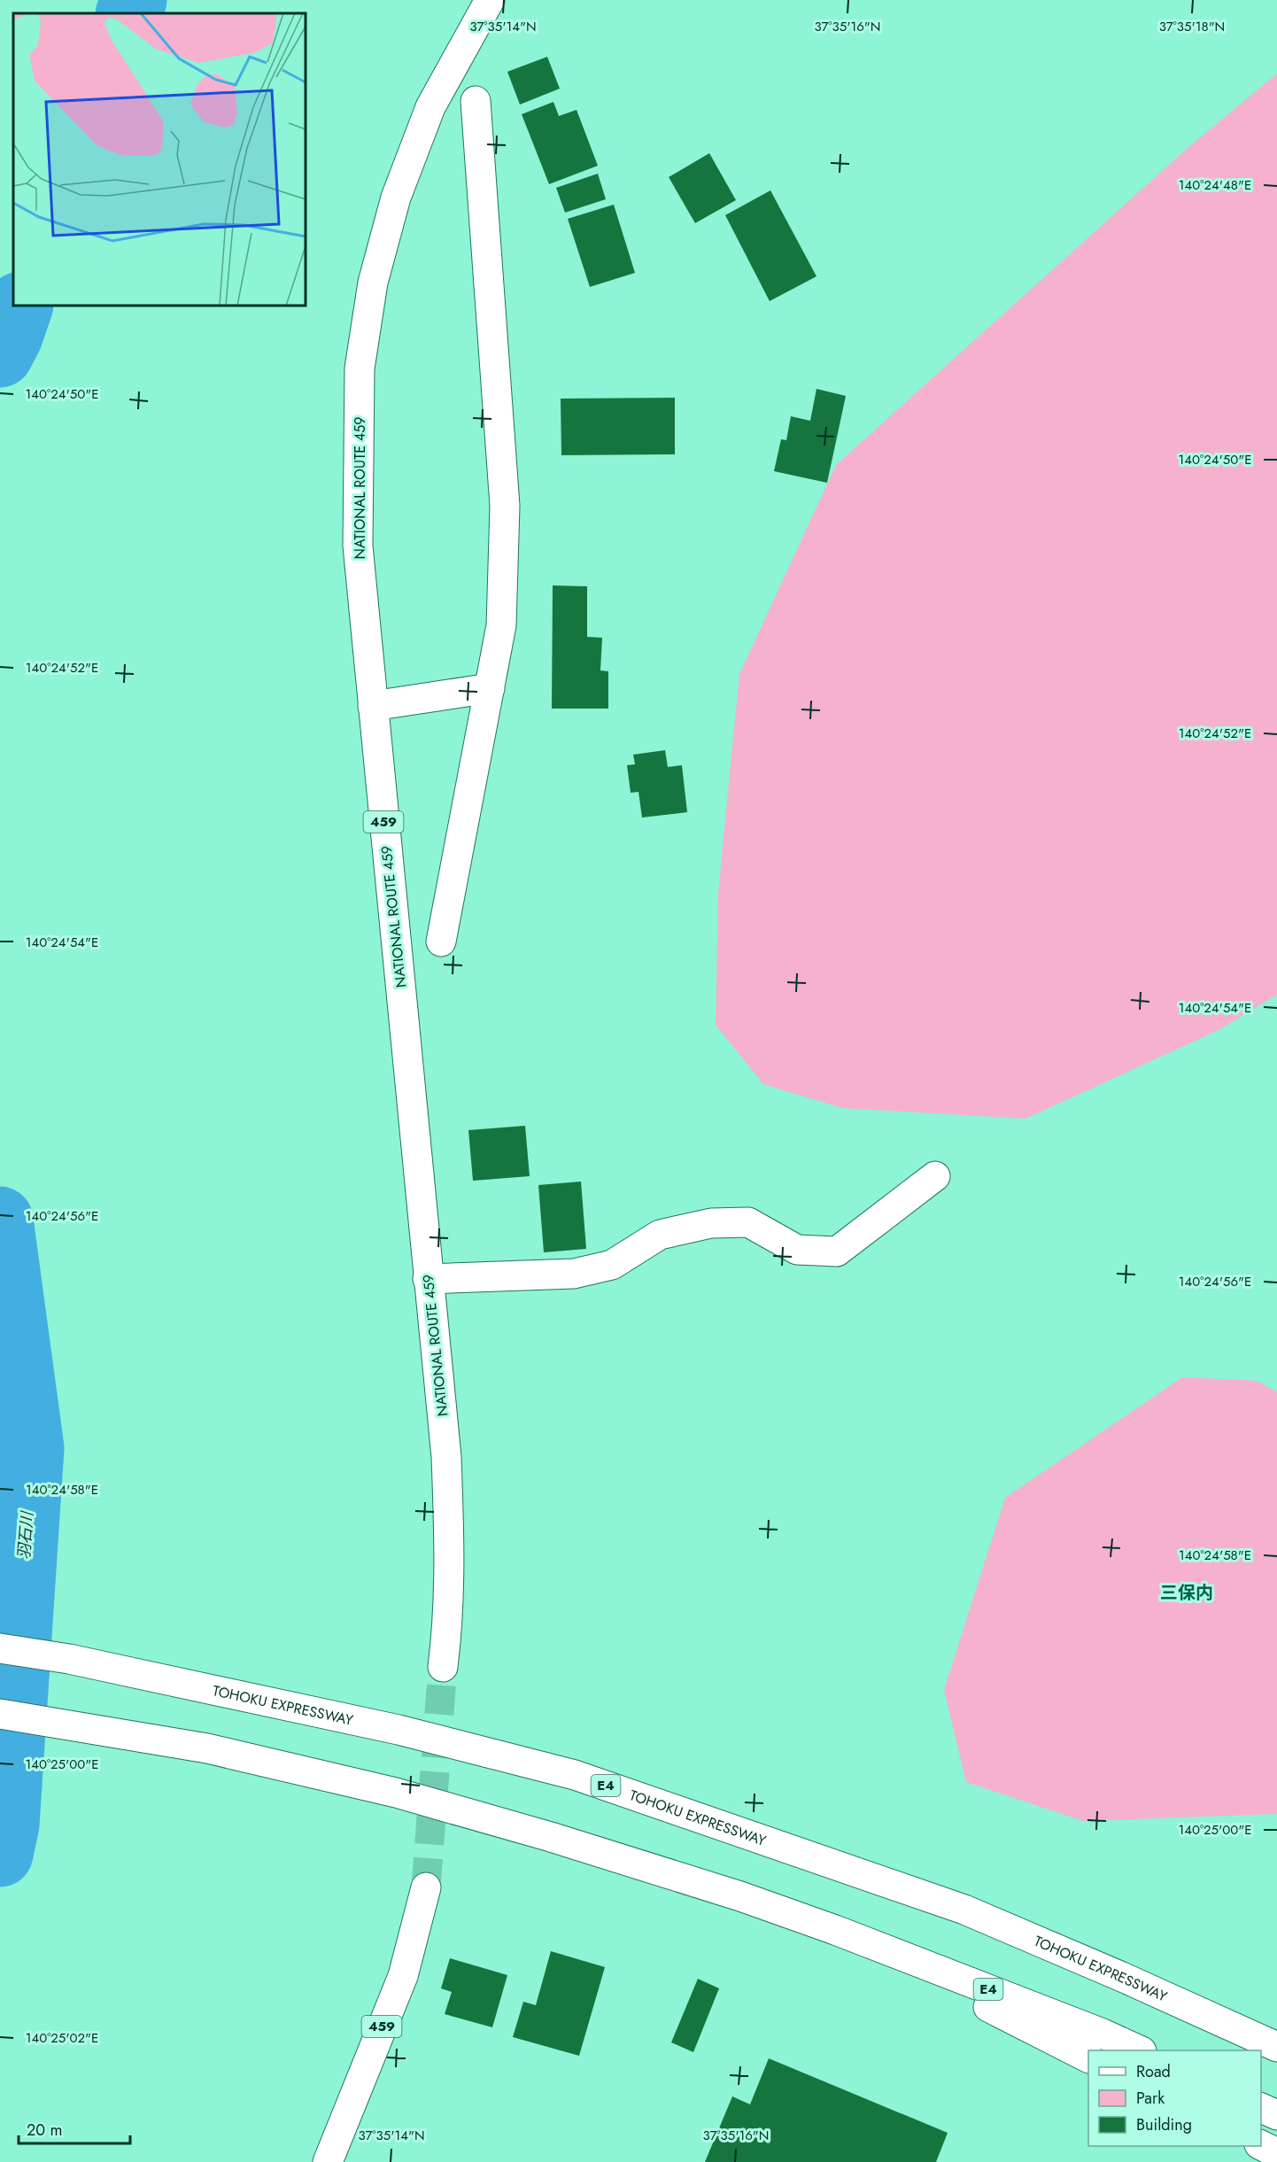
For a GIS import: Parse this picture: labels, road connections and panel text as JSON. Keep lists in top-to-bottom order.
{
  "streets": {
    "main road": [
      "NATIONAL ROUTE 459",
      "459",
      "TOHOKU EXPRESSWAY",
      "E4"
    ]
  },
  "districts": ["三保内"],
  "water": ["羽石川"],
  "legend": ["Road", "Park", "Building"],
  "scale_bar": "20 m",
  "coordinates": [
    "37°35'14\"N",
    "37°35'16\"N",
    "37°35'18\"N",
    "140°24'48\"E",
    "140°24'50\"E",
    "140°24'52\"E",
    "140°24'54\"E",
    "140°24'56\"E",
    "140°24'58\"E",
    "140°25'00\"E",
    "140°25'02\"E"
  ]
}
